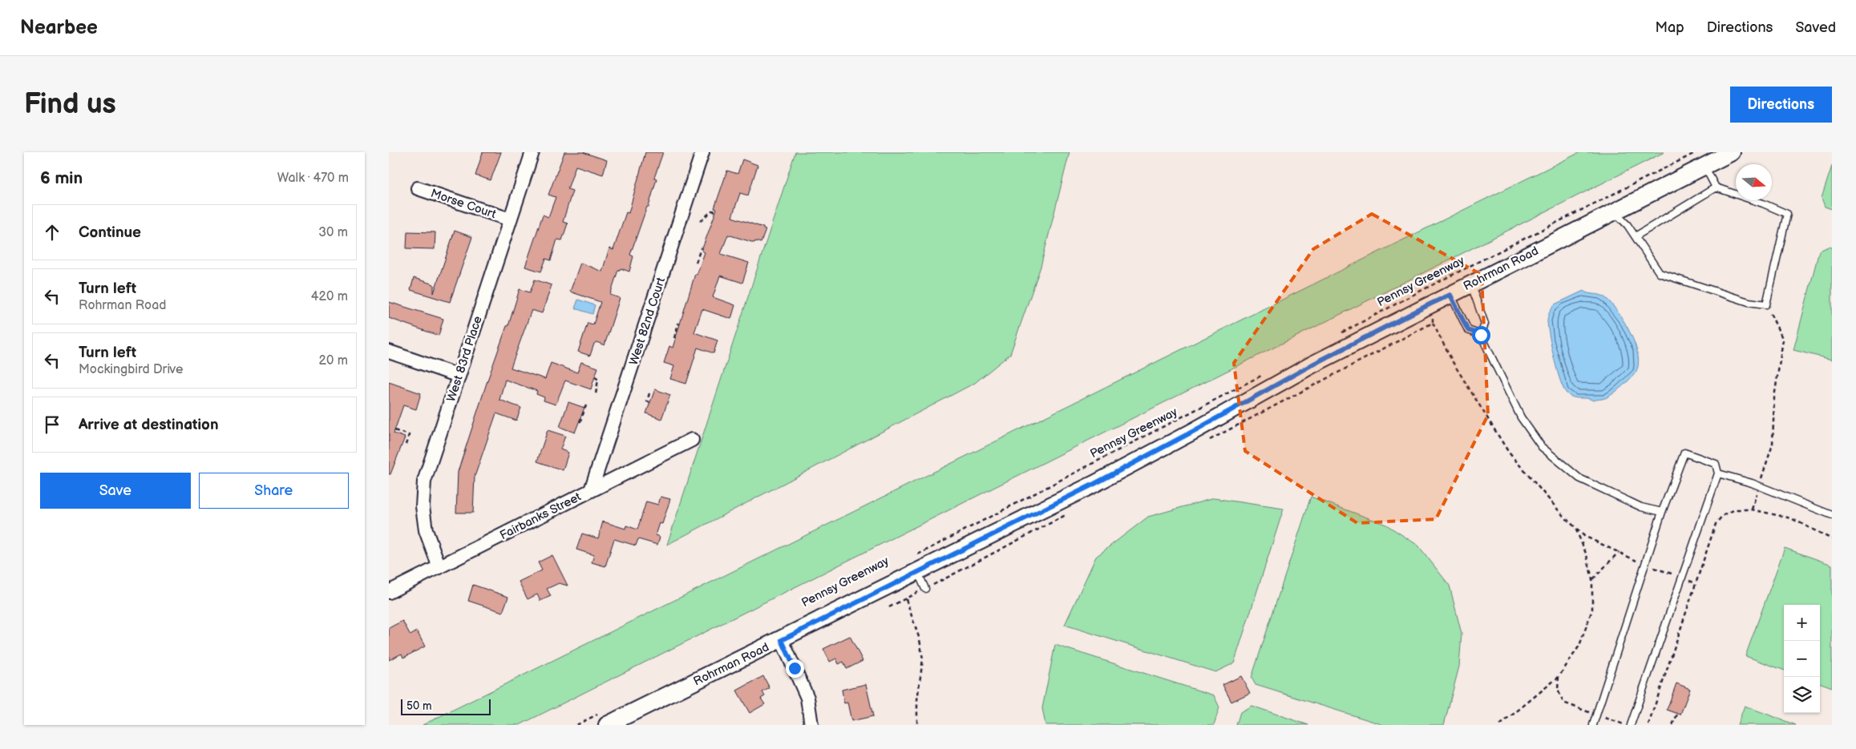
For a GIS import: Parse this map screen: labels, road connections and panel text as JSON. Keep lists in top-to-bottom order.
{
  "streets": {
    "street": [
      "Morse Court",
      "Rohrman Road",
      "West 82nd Court",
      "West 83rd Place",
      "Fairbanks Street"
    ],
    "path": ["Pennsy Greenway"]
  },
  "crossings": [
    ["Morse Court", "West 83rd Place"],
    ["Rohrman Road", "Pennsy Greenway"],
    ["West 82nd Court", "Fairbanks Street"],
    ["West 83rd Place", "Fairbanks Street"]
  ],
  "scale_bar": "50 m",
  "north": "right",
  "page": {
    "header": "Nearbee",
    "nav": ["Map", "Directions", "Saved"],
    "buttons": [
      "Directions",
      ["Save", "Share"]
    ],
    "title": "Find us",
    "heading": ["6 min", "Walk · 470 m"],
    "list": [
      ["Continue", "30 m"],
      ["Turn left", "Rohrman Road", "420 m"],
      ["Turn left", "Mockingbird Drive", "20 m"],
      "Arrive at destination"
    ],
    "map_buttons": ["+", "−"],
    "scale": "50 m"
  }
}
